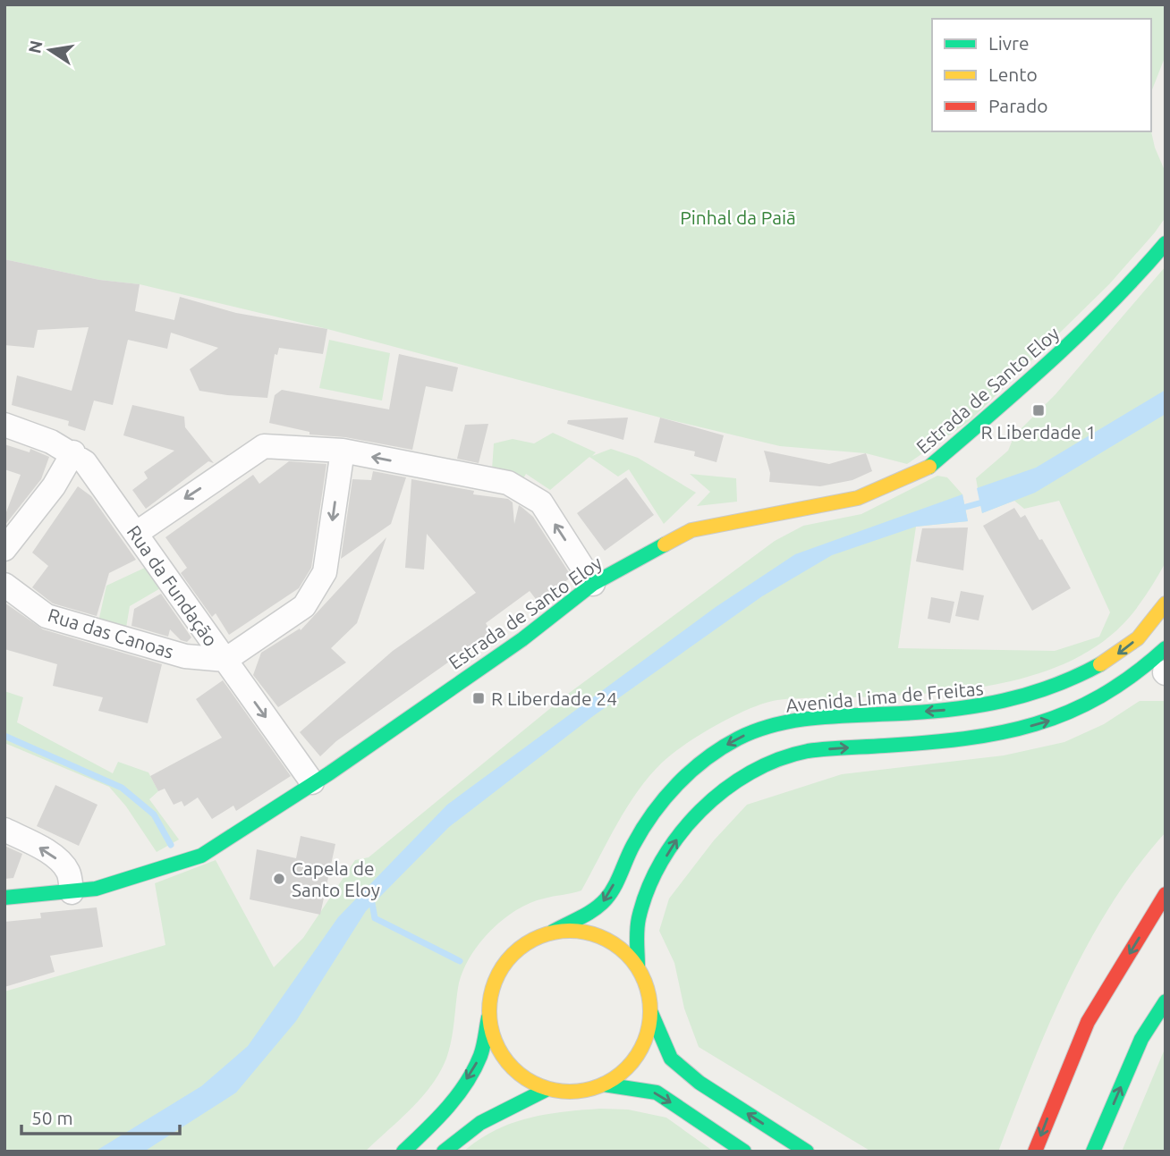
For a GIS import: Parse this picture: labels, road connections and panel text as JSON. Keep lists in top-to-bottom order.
{
  "streets": {
    "main road": ["Estrada de Santo Eloy", "Avenida Lima de Freitas"],
    "street": ["Rua da Fundação", "Rua das Canoas"]
  },
  "crossings": [
    ["Estrada de Santo Eloy", "Rua da Fundação"],
    ["Rua da Fundação", "Rua das Canoas"]
  ],
  "parks": ["Pinhal da Paiã"],
  "places": {
    "transit": ["R Liberdade 1", "R Liberdade 24"],
    "other": ["Capela de Santo Eloy"]
  },
  "legend": ["Livre", "Lento", "Parado"],
  "scale_bar": "50 m",
  "north": "left"
}
